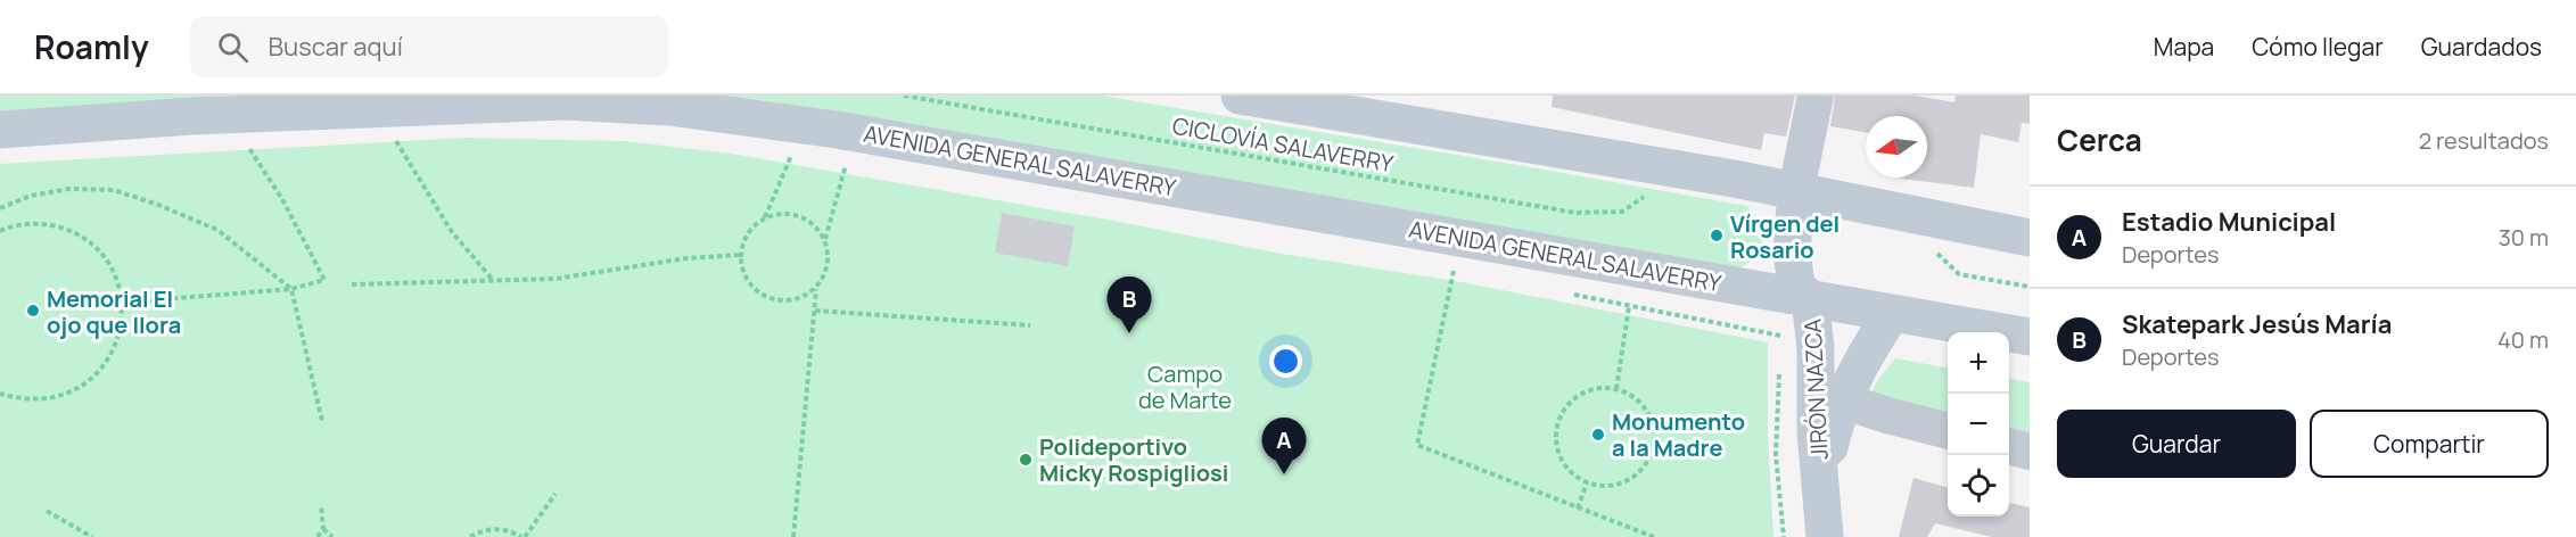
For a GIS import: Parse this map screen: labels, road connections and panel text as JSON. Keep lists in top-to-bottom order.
{
  "streets": {
    "main road": ["AVENIDA GENERAL SALAVERRY", "JIRÓN NAZCA"],
    "path": ["CICLOVÍA SALAVERRY"]
  },
  "crossings": [
    ["AVENIDA GENERAL SALAVERRY", "JIRÓN NAZCA"]
  ],
  "parks": ["Campo de Marte"],
  "places": [
    "Vírgen del Rosario",
    "Memorial El ojo que llora",
    "Monumento a la Madre",
    "Polideportivo Micky Rospigliosi"
  ],
  "north": "left",
  "page": {
    "header": "Roamly",
    "search": "Buscar aquí",
    "nav": ["Mapa", "Cómo llegar", "Guardados"],
    "heading": ["Cerca", "2 resultados"],
    "list": [
      {
        "mark": "A",
        "name": "Estadio Municipal",
        "note": "Deportes",
        "value": "30 m"
      },
      {
        "mark": "B",
        "name": "Skatepark Jesús María",
        "note": "Deportes",
        "value": "40 m"
      }
    ],
    "pins": ["B", "A"],
    "map_buttons": ["+", "−"],
    "buttons": ["Guardar", "Compartir"]
  }
}
